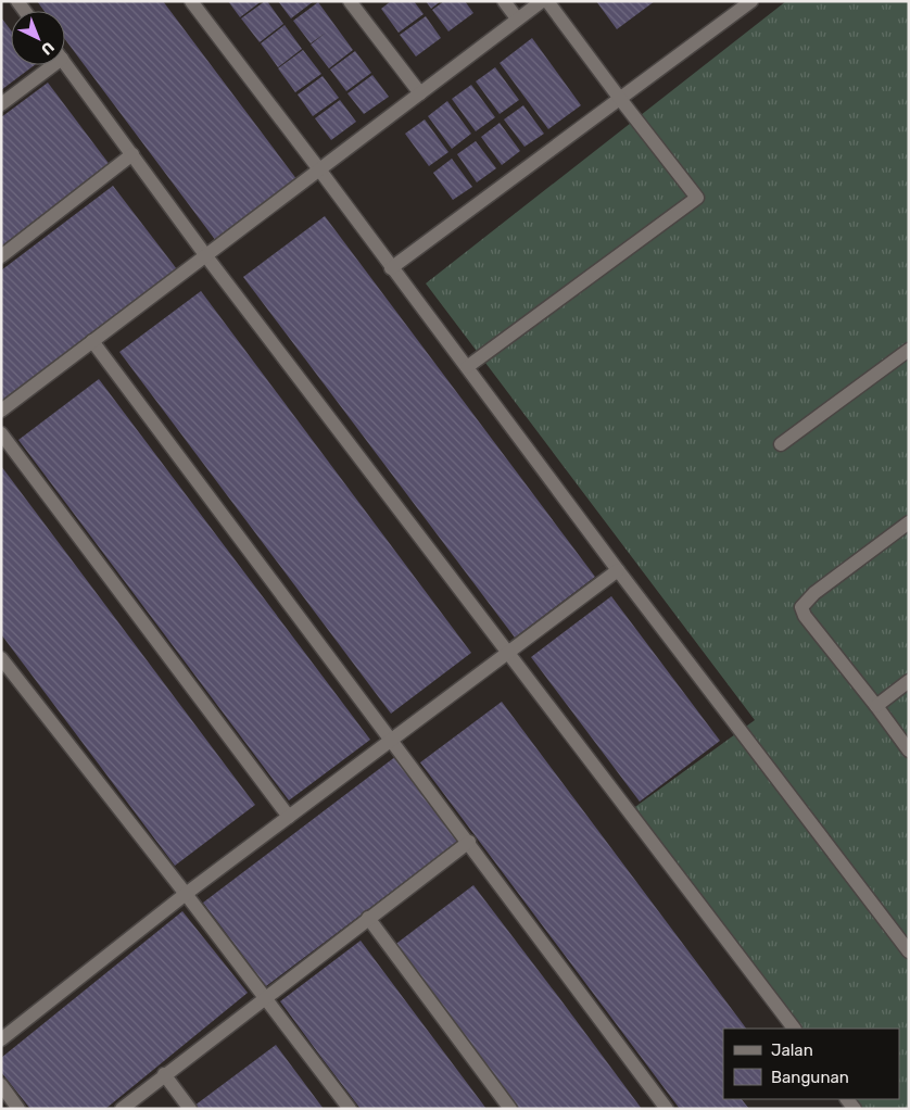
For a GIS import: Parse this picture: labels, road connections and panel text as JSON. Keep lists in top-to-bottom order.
{
  "legend": ["Jalan", "Bangunan"],
  "north": "bottom right"
}
